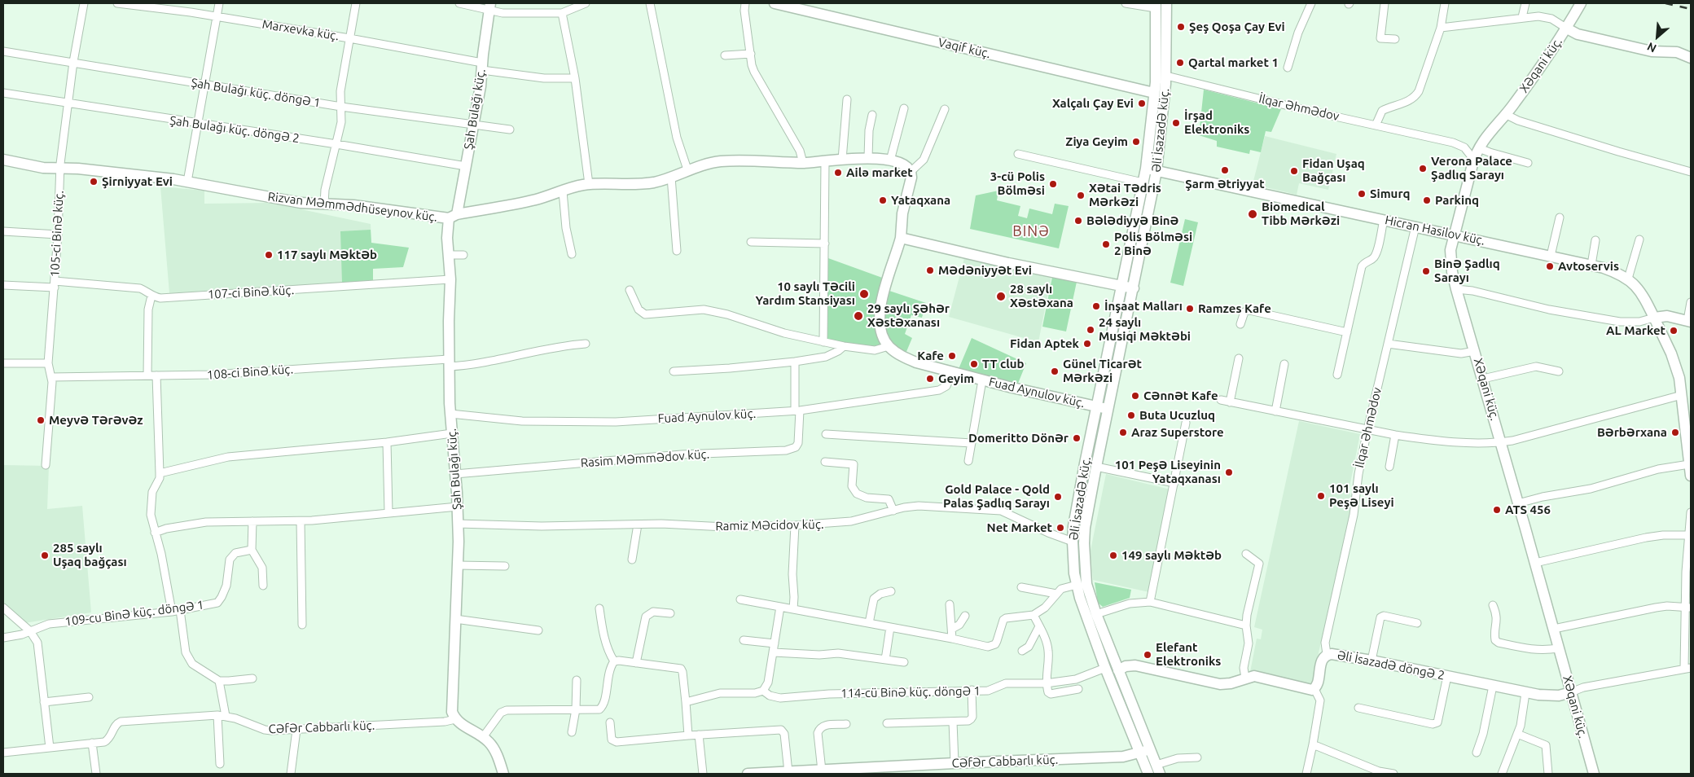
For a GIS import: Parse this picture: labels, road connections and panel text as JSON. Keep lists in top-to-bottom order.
{
  "streets": {
    "street": [
      "Marxevka küç.",
      "Vaqif küç.",
      "Xəqani küç.",
      "Şah Bulağı küç. döngə 1",
      "İlqar Əhmədov",
      "Şah Bulağı küç.",
      "Şah Bulağı küç. döngə 2",
      "Əli İsazadə küç.",
      "Rizvan Məmmədhüseynov küç.",
      "Hicran Hasilov küç.",
      "105-ci Binə küç.",
      "107-ci Binə küç.",
      "108-ci Binə küç.",
      "Fuad Aynulov küç.",
      "Rasim Məmmədov küç.",
      "Ramiz Məcidov küç.",
      "109-cu Binə küç. döngə 1",
      "Əli İsazadə döngə 2",
      "114-cü Binə küç. döngə 1",
      "Cəfər Cabbarlı küç."
    ]
  },
  "crossings": [
    ["Marxevka küç.", "Şah Bulağı küç."],
    ["Vaqif küç.", "Əli İsazadə küç."],
    ["Xəqani küç.", "İlqar Əhmədov"],
    ["Xəqani küç.", "Hicran Hasilov küç."],
    ["Xəqani küç.", "Əli İsazadə döngə 2"],
    ["Şah Bulağı küç. döngə 1", "Şah Bulağı küç."],
    ["Şah Bulağı küç. döngə 1", "105-ci Binə küç."],
    ["İlqar Əhmədov", "Əli İsazadə küç."],
    ["İlqar Əhmədov", "Hicran Hasilov küç."],
    ["İlqar Əhmədov", "Əli İsazadə döngə 2"],
    ["Şah Bulağı küç.", "Şah Bulağı küç. döngə 2"],
    ["Şah Bulağı küç.", "Rizvan Məmmədhüseynov küç."],
    ["Şah Bulağı küç.", "107-ci Binə küç."],
    ["Şah Bulağı küç.", "108-ci Binə küç."],
    ["Şah Bulağı küç.", "Fuad Aynulov küç."],
    ["Şah Bulağı küç.", "Rasim Məmmədov küç."],
    ["Şah Bulağı küç.", "Ramiz Məcidov küç."],
    ["Şah Bulağı küç.", "Cəfər Cabbarlı küç."],
    ["Şah Bulağı küç. döngə 2", "105-ci Binə küç."],
    ["Əli İsazadə küç.", "Hicran Hasilov küç."],
    ["Əli İsazadə küç.", "Fuad Aynulov küç."],
    ["Əli İsazadə küç.", "Ramiz Məcidov küç."],
    ["Əli İsazadə küç.", "114-cü Binə küç. döngə 1"],
    ["Əli İsazadə küç.", "Cəfər Cabbarlı küç."],
    ["Rizvan Məmmədhüseynov küç.", "105-ci Binə küç."],
    ["105-ci Binə küç.", "107-ci Binə küç."],
    ["105-ci Binə küç.", "108-ci Binə küç."],
    ["Fuad Aynulov küç.", "Rasim Məmmədov küç."]
  ],
  "districts": ["BINƏ"],
  "places": [
    "Şeş Qoşa Çay Evi",
    "Qartal market 1",
    "Xalçalı Çay Evi",
    "İrşad Elektroniks",
    "Ziya Geyim",
    "Verona Palace Şadlıq Sarayı",
    "Şarm Ətriyyat",
    "Fidan Uşaq Bağçası",
    "Ailә market",
    "Şirniyyat Evi",
    "3-cü Polis Bölməsi",
    "Simurq",
    "Xətai Tədris Mərkəzi",
    "Yataqxana",
    "Parkinq",
    "Biomedical Tibb Mərkəzi",
    "Bələdiyyə Binə",
    "Polis Bölməsi 2 Binə",
    "117 saylı Məktəb",
    "Avtoservis",
    "Mədəniyyət Evi",
    "Binə Şadlıq Sarayı",
    "10 saylı Təcili Yardım Stansiyası",
    "28 saylı Xəstəxana",
    "İnşaat Malları",
    "Ramzes Kafe",
    "29 saylı Şəhər Xəstəxanası",
    "24 saylı Musiqi Məktəbi",
    "AL Market",
    "Fidan Aptek",
    "Kafe",
    "TT club",
    "Günel Ticarət Mərkəzi",
    "Geyim",
    "Cənnət Kafe",
    "Buta Ucuzluq",
    "Meyvə Tərəvəz",
    "Araz Superstore",
    "Bərbərxana",
    "Domeritto Dönər",
    "101 Peşə Liseyinin Yataqxanası",
    "101 saylı Peşə Liseyi",
    "Gold Palace - Qold Palas Şadlıq Sarayı",
    "ATS 456",
    "Net Market",
    "285 saylı Uşaq bağçası",
    "149 saylı Məktəb",
    "Elefant Elektroniks"
  ],
  "north": "bottom left"
}
